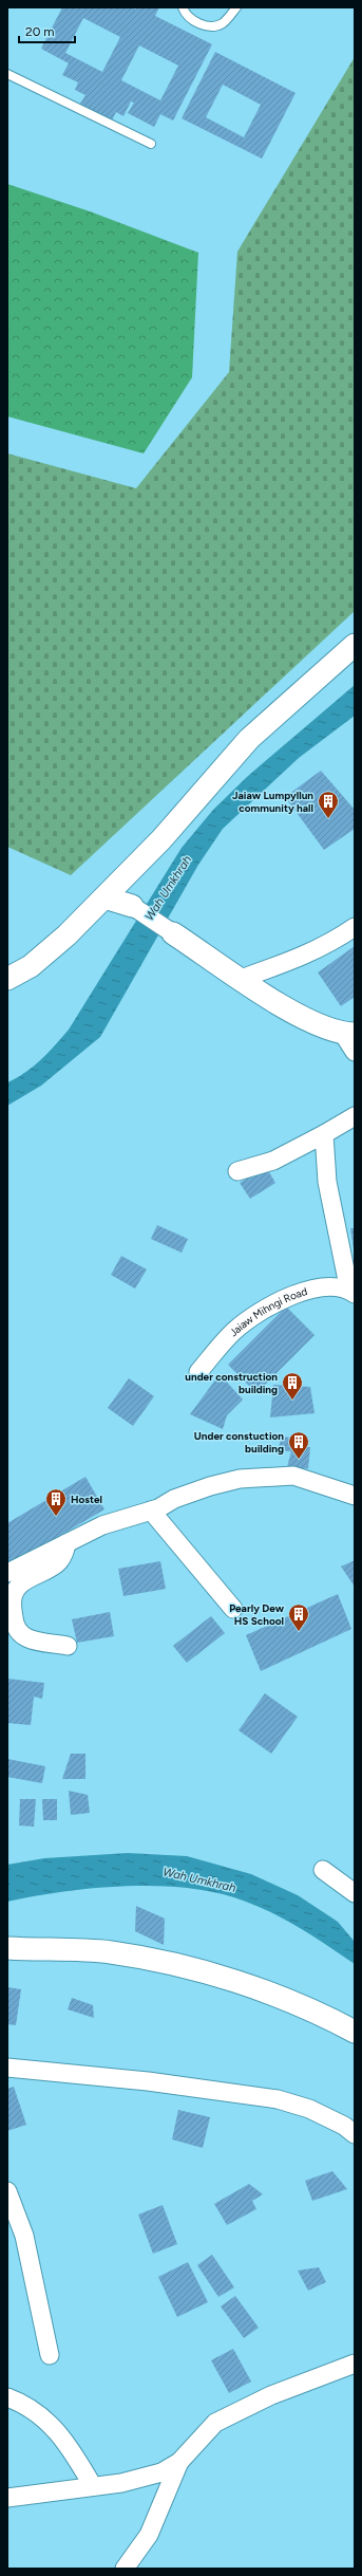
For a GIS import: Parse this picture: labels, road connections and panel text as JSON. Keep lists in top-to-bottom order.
{
  "streets": {
    "street": ["Jaiaw Mihngi Road"]
  },
  "water": ["Wah Umkhrah"],
  "places": {
    "building": [
      "Jaiaw Lumpyllun community hall",
      "under construction building",
      "Under constuction building",
      "Hostel",
      "Pearly Dew HS School"
    ]
  },
  "scale_bar": "20 m"
}
